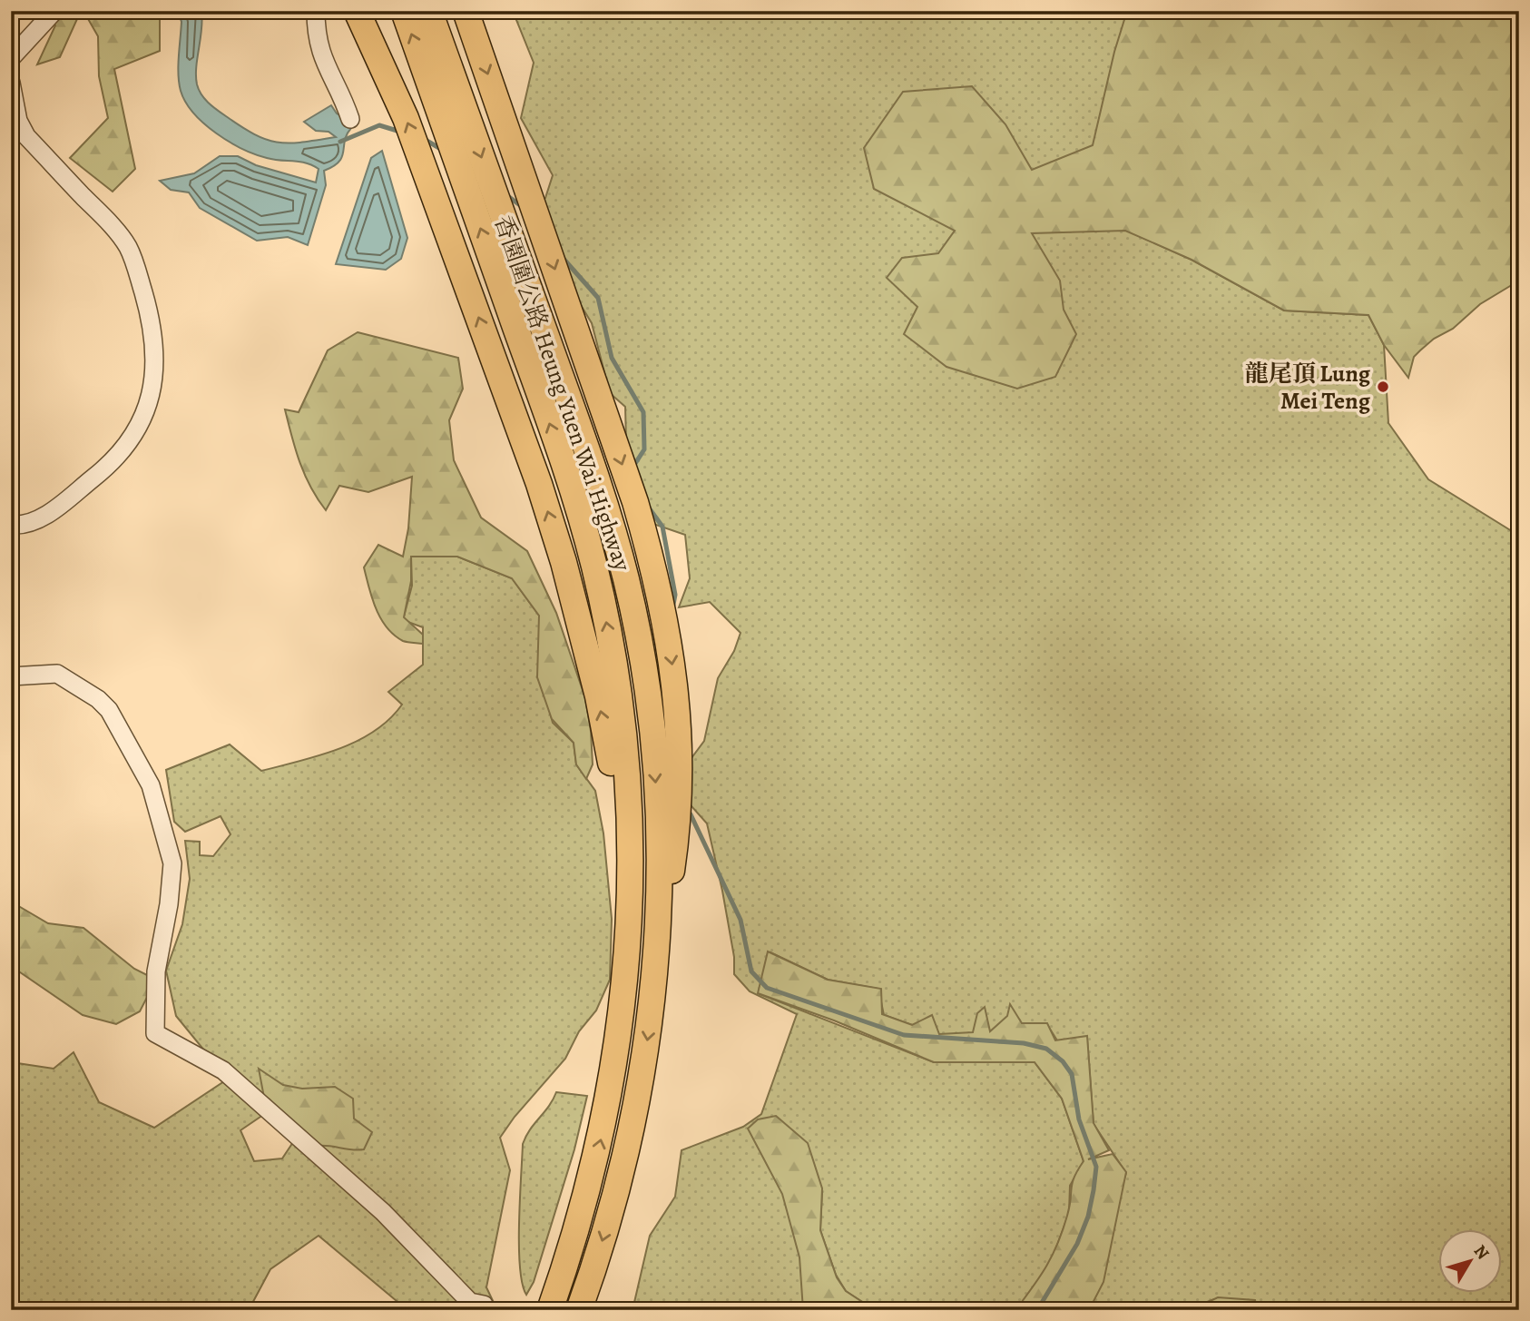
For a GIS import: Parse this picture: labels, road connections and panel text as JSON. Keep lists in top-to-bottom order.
{
  "streets": {
    "highway": ["香園圍公路 Heung Yuen Wai Highway"]
  },
  "places": ["龍尾頂 Lung Mei Teng"],
  "north": "top right"
}
